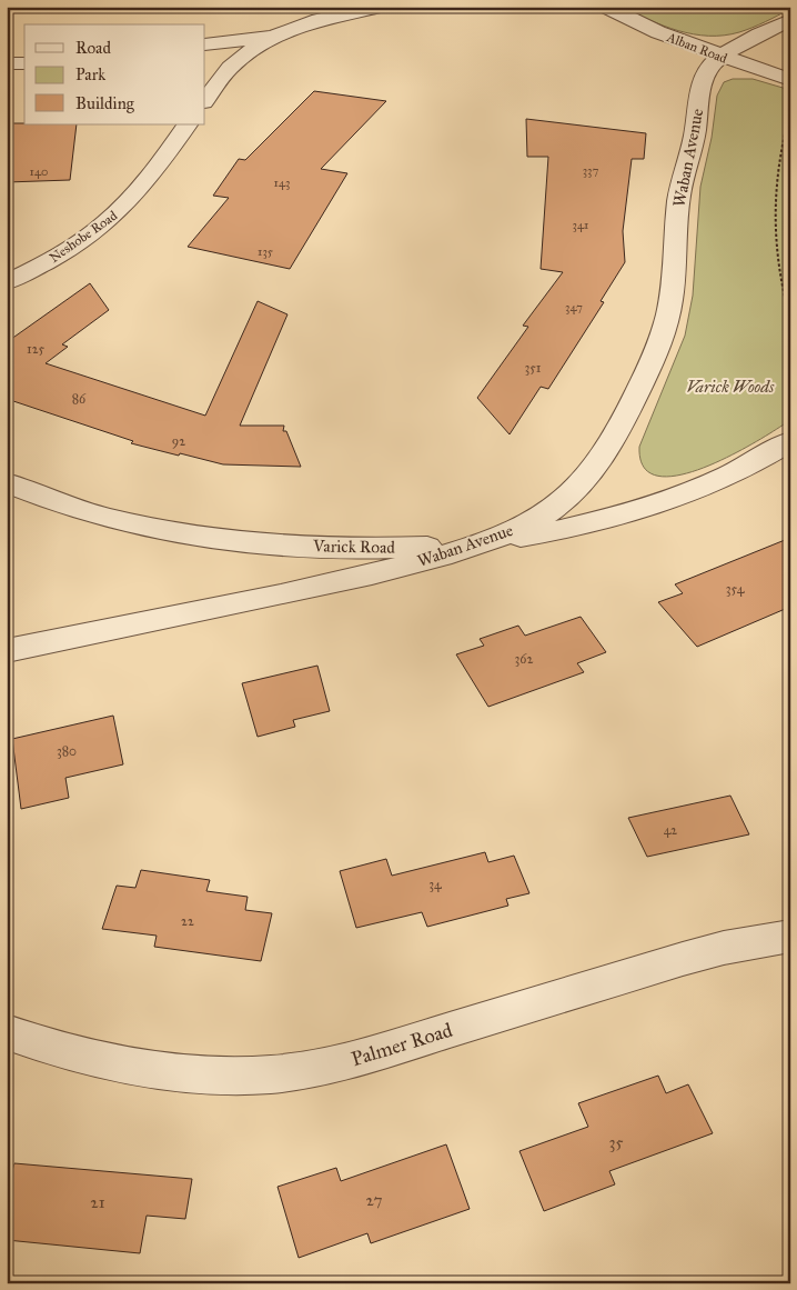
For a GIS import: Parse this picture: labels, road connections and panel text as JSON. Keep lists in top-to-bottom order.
{
  "streets": {
    "street": [
      "Alban Road",
      "Waban Avenue",
      "Neshobe Road",
      "Varick Road",
      "Palmer Road"
    ]
  },
  "crossings": [
    ["Alban Road", "Waban Avenue"],
    ["Waban Avenue", "Varick Road"]
  ],
  "parks": ["Varick Woods"],
  "house_numbers": [
    "337",
    "140",
    "143",
    "341",
    "135",
    "347",
    "125",
    "351",
    "86",
    "92",
    "354",
    "362",
    "380",
    "42",
    "34",
    "22",
    "35",
    "27",
    "21"
  ],
  "legend": ["Road", "Park", "Building"]
}
